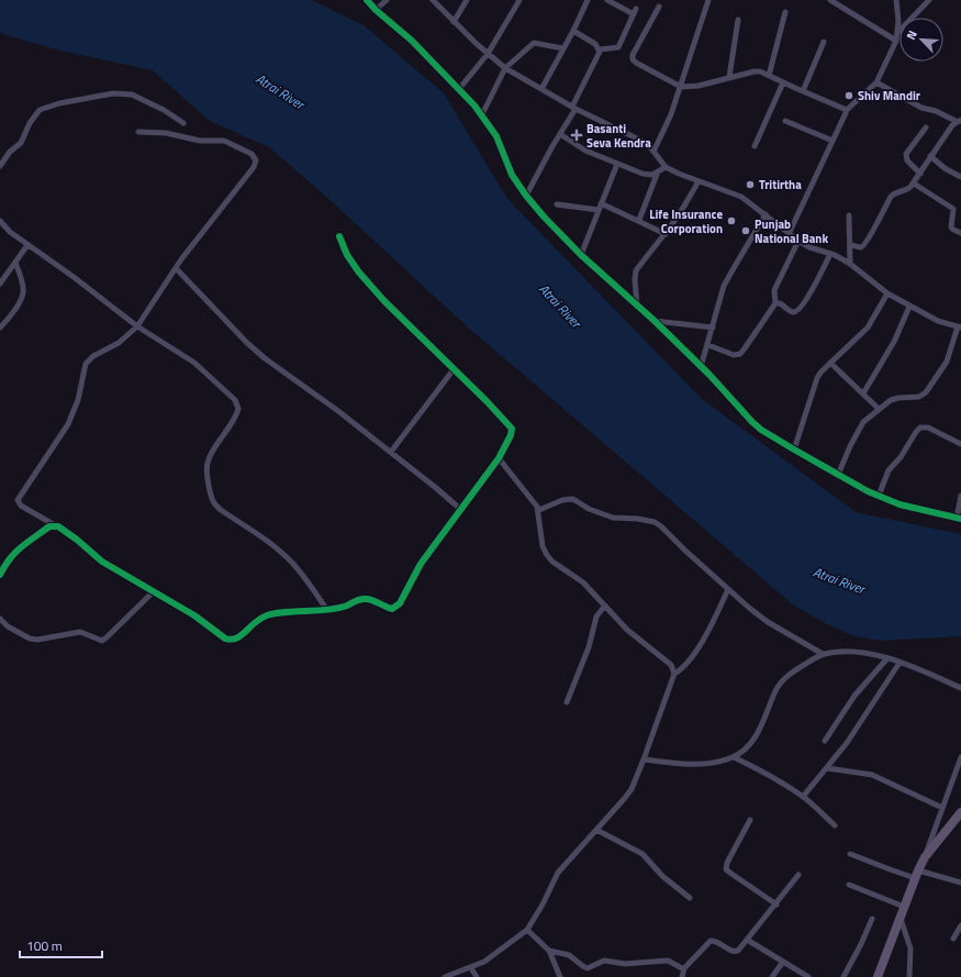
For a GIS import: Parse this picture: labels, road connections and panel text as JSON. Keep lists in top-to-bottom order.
{
  "water": ["Atrai River"],
  "places": {
    "other": [
      "Shiv Mandir",
      "Tritirtha",
      "Life Insurance Corporation",
      "Punjab National Bank"
    ],
    "health": ["Basanti Seva Kendra"]
  },
  "scale_bar": "100 m",
  "north": "top left"
}
